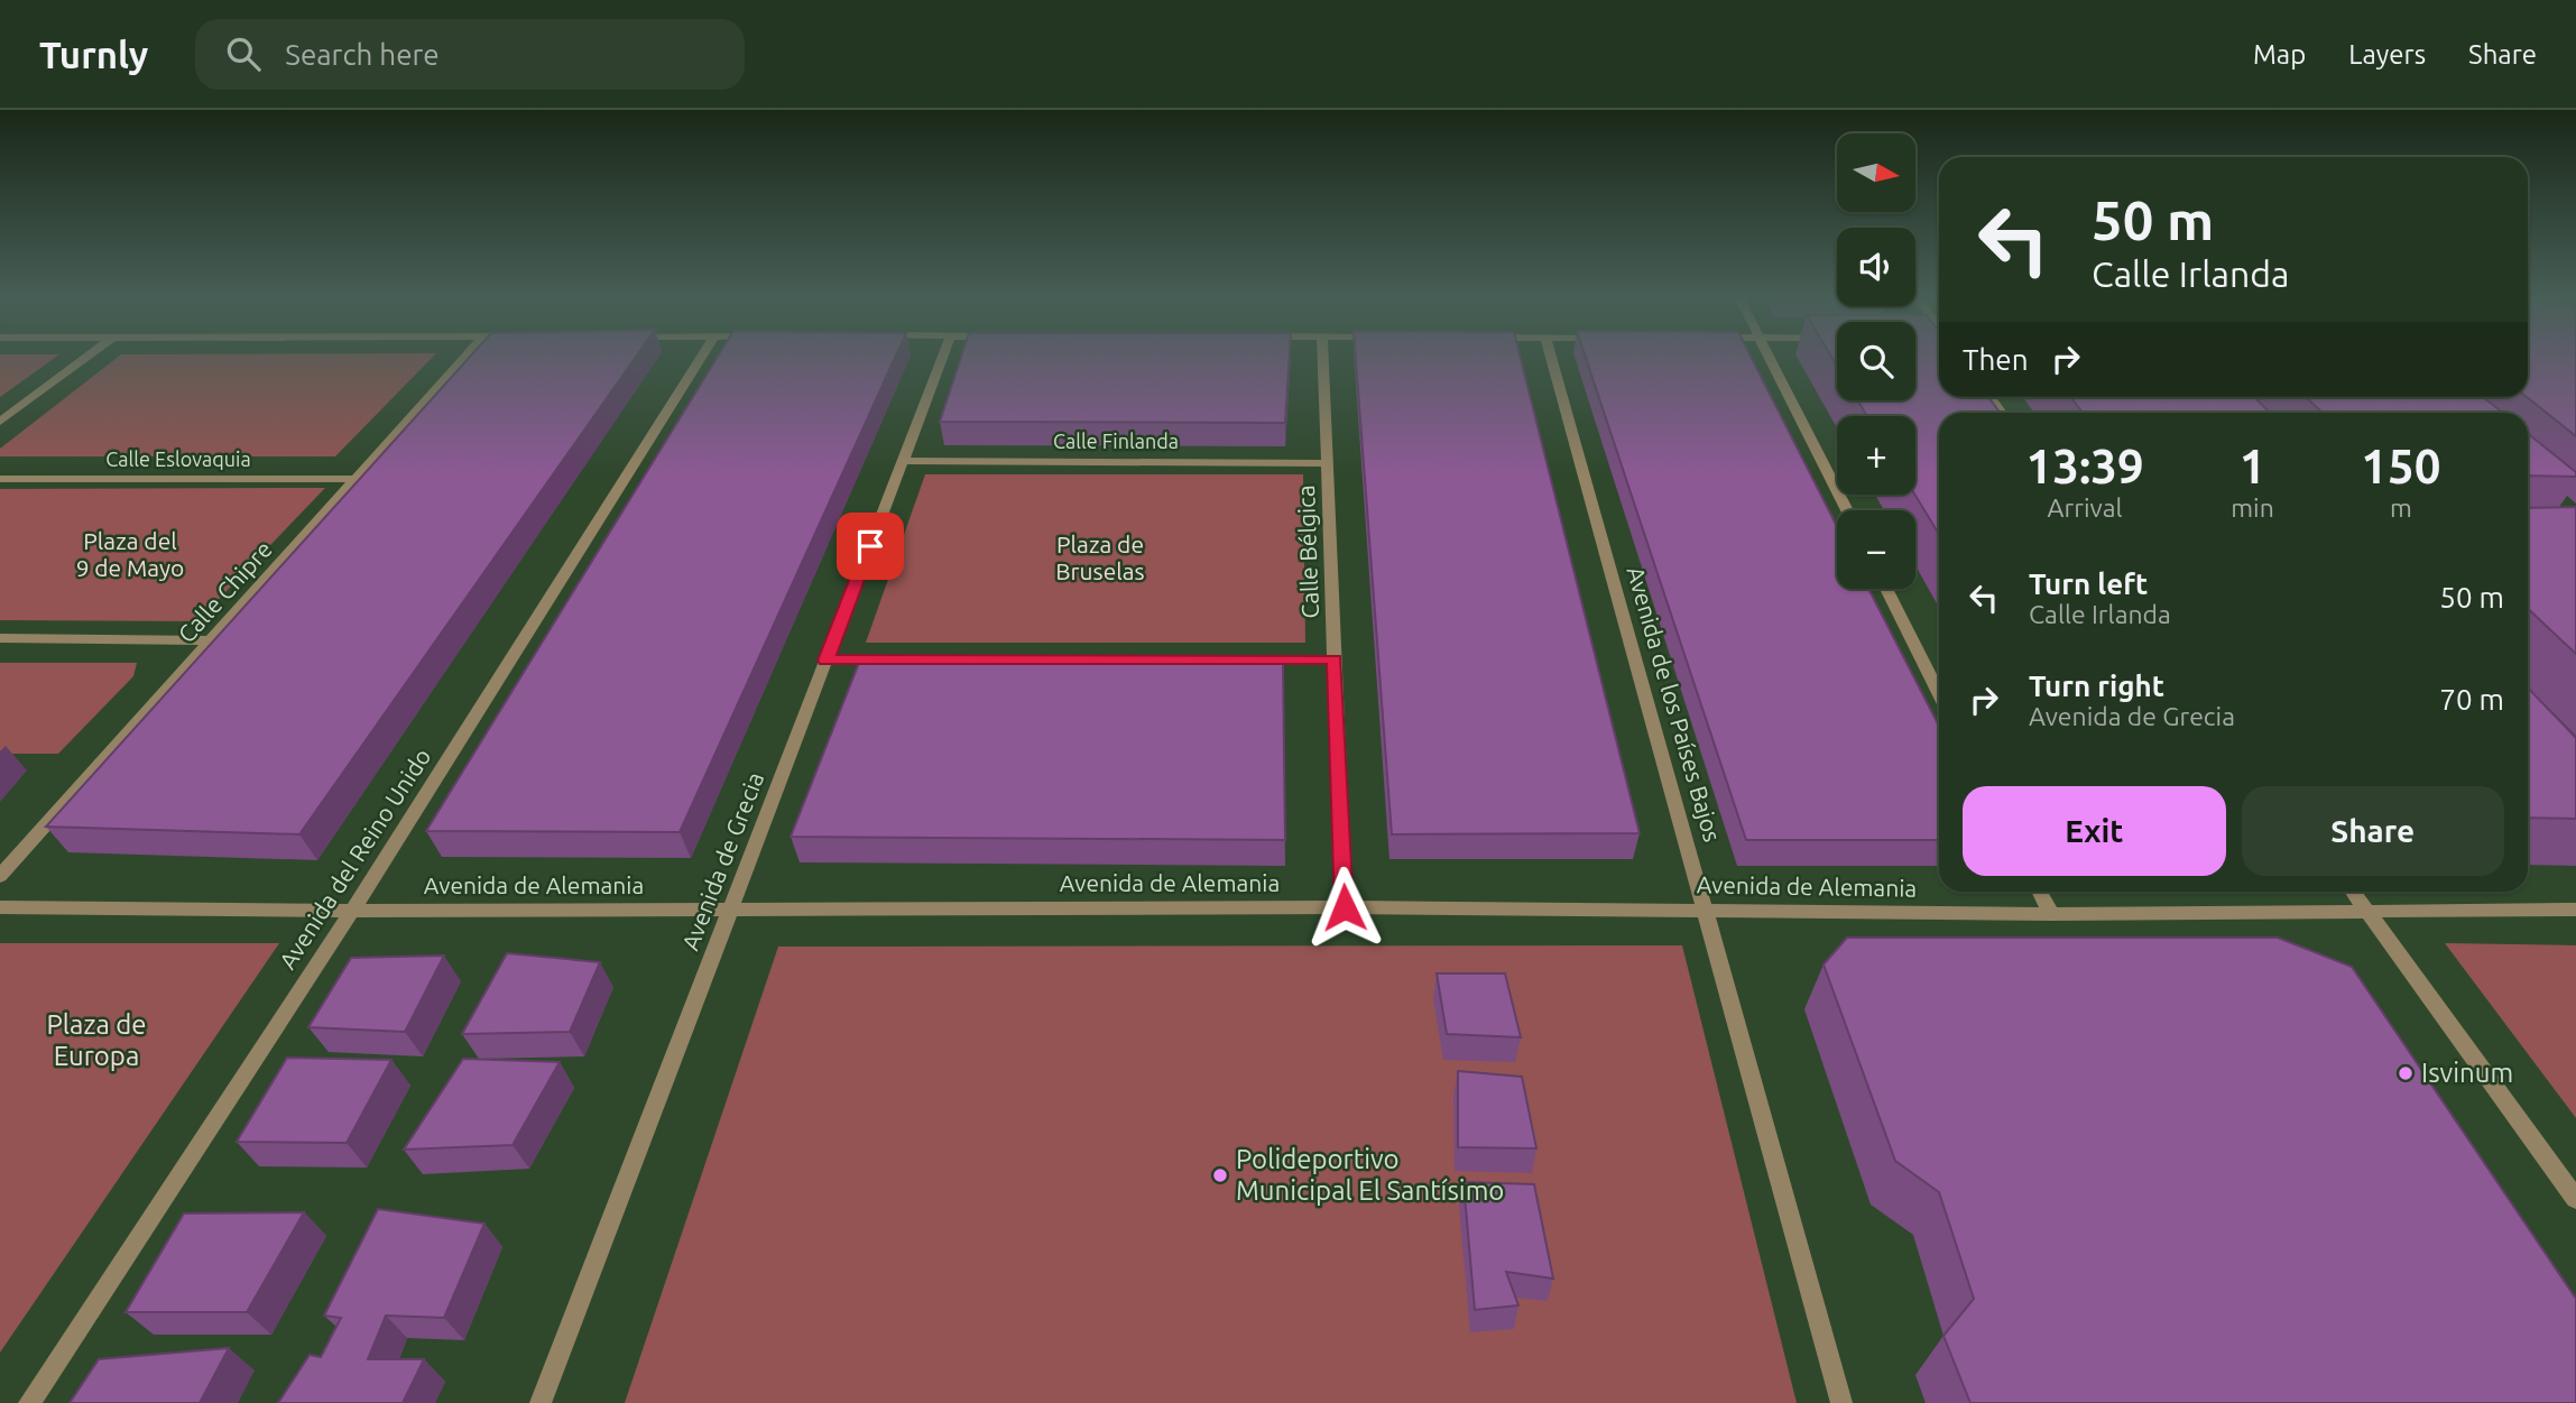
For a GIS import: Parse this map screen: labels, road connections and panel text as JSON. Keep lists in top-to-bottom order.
{
  "streets": {
    "street": [
      "Calle Finlanda",
      "Calle Eslovaquia",
      "Calle Bélgica",
      "Calle Chipre",
      "Avenida de los Países Bajos",
      "Avenida del Reino Unido",
      "Avenida de Grecia",
      "Avenida de Alemania"
    ]
  },
  "crossings": [
    ["Calle Finlanda", "Calle Bélgica"],
    ["Calle Finlanda", "Avenida de Grecia"],
    ["Calle Eslovaquia", "Calle Chipre"],
    ["Calle Bélgica", "Avenida de Alemania"],
    ["Avenida de los Países Bajos", "Avenida de Alemania"],
    ["Avenida del Reino Unido", "Avenida de Alemania"],
    ["Avenida de Grecia", "Avenida de Alemania"]
  ],
  "parks": ["Plaza del 9 de Mayo", "Plaza de Bruselas", "Plaza de Europa"],
  "places": ["Isvinum", "Polideportivo Municipal El Santísimo"],
  "north": "right",
  "page": {
    "header": "Turnly",
    "search": "Search here",
    "nav": ["Map", "Layers", "Share"],
    "map_buttons": ["+", "−"],
    "turn": ["50 m", "Calle Irlanda"],
    "then": "Then",
    "eta": [
      "13:39",
      "Arrival",
      "1",
      "min",
      "150",
      "m"
    ],
    "list": [
      {
        "name": "Turn left",
        "note": "Calle Irlanda",
        "value": "50 m"
      },
      {
        "name": "Turn right",
        "note": "Avenida de Grecia",
        "value": "70 m"
      }
    ],
    "buttons": ["Exit", "Share"]
  }
}
